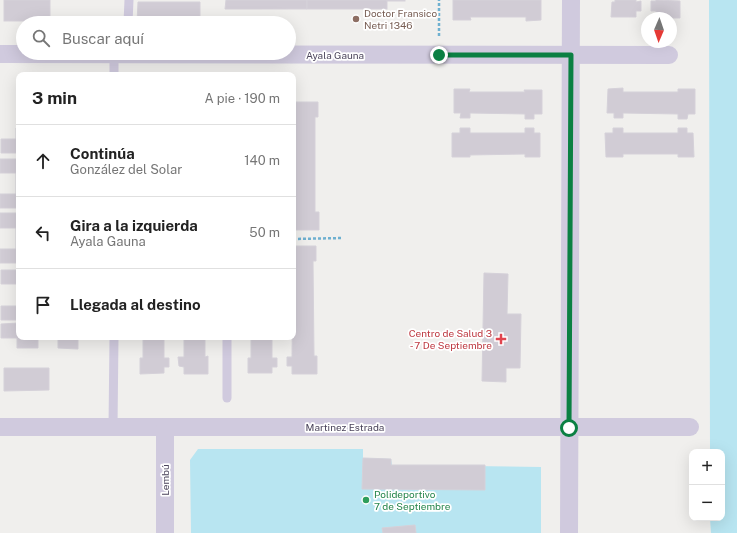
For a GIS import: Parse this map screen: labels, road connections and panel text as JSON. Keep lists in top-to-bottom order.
{
  "streets": {
    "street": ["Ayala Gauna", "Martinez Estrada", "Lembú"]
  },
  "crossings": [
    ["Martinez Estrada", "Lembú"]
  ],
  "places": {
    "other": ["Doctor Fransico Netri 1346", "Polideportivo 7 de Septiembre"],
    "health": ["Centro de Salud 3 - 7 De Septiembre"]
  },
  "north": "bottom",
  "page": {
    "search": "Buscar aquí",
    "heading": ["3 min", "A pie · 190 m"],
    "list": [
      ["Continúa", "González del Solar", "140 m"],
      ["Gira a la izquierda", "Ayala Gauna", "50 m"],
      "Llegada al destino"
    ],
    "map_buttons": ["+", "−"]
  }
}
